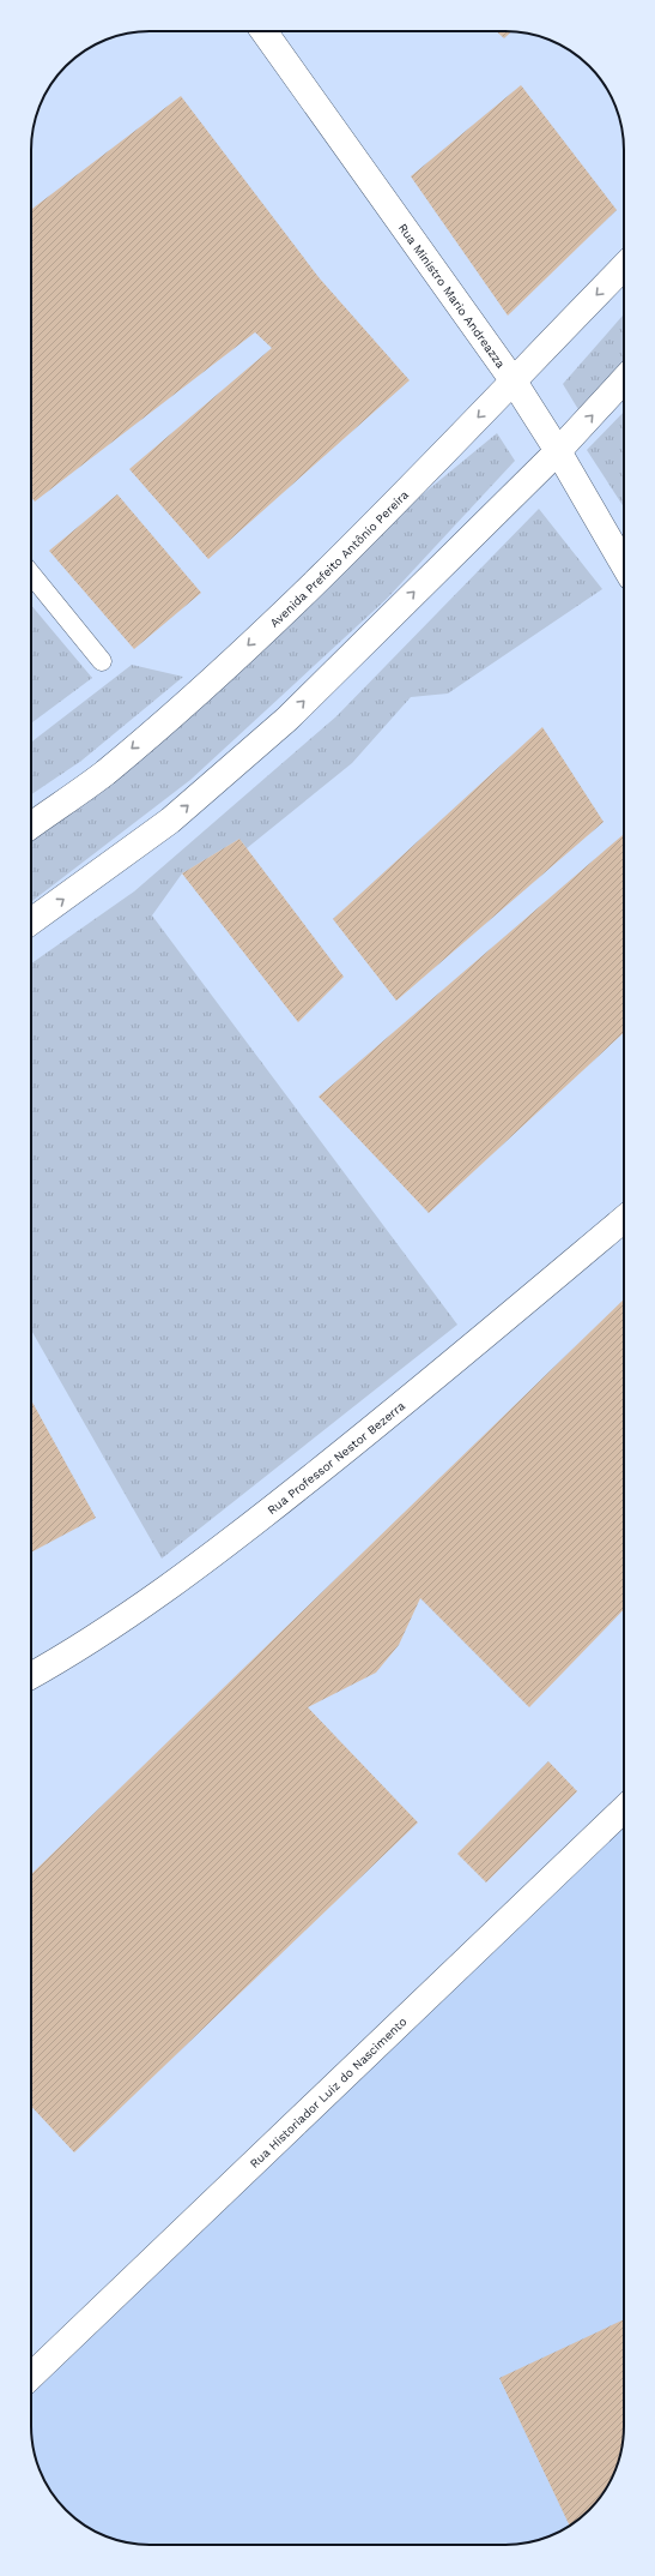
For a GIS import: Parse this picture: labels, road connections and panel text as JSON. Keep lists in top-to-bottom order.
{
  "streets": {
    "street": [
      "Rua Ministro Mario Andreazza",
      "Avenida Prefeito Antônio Pereira",
      "Rua Professor Nestor Bezerra",
      "Rua Historiador Luiz do Nascimento"
    ]
  },
  "crossings": [
    ["Rua Ministro Mario Andreazza", "Avenida Prefeito Antônio Pereira"]
  ]
}
